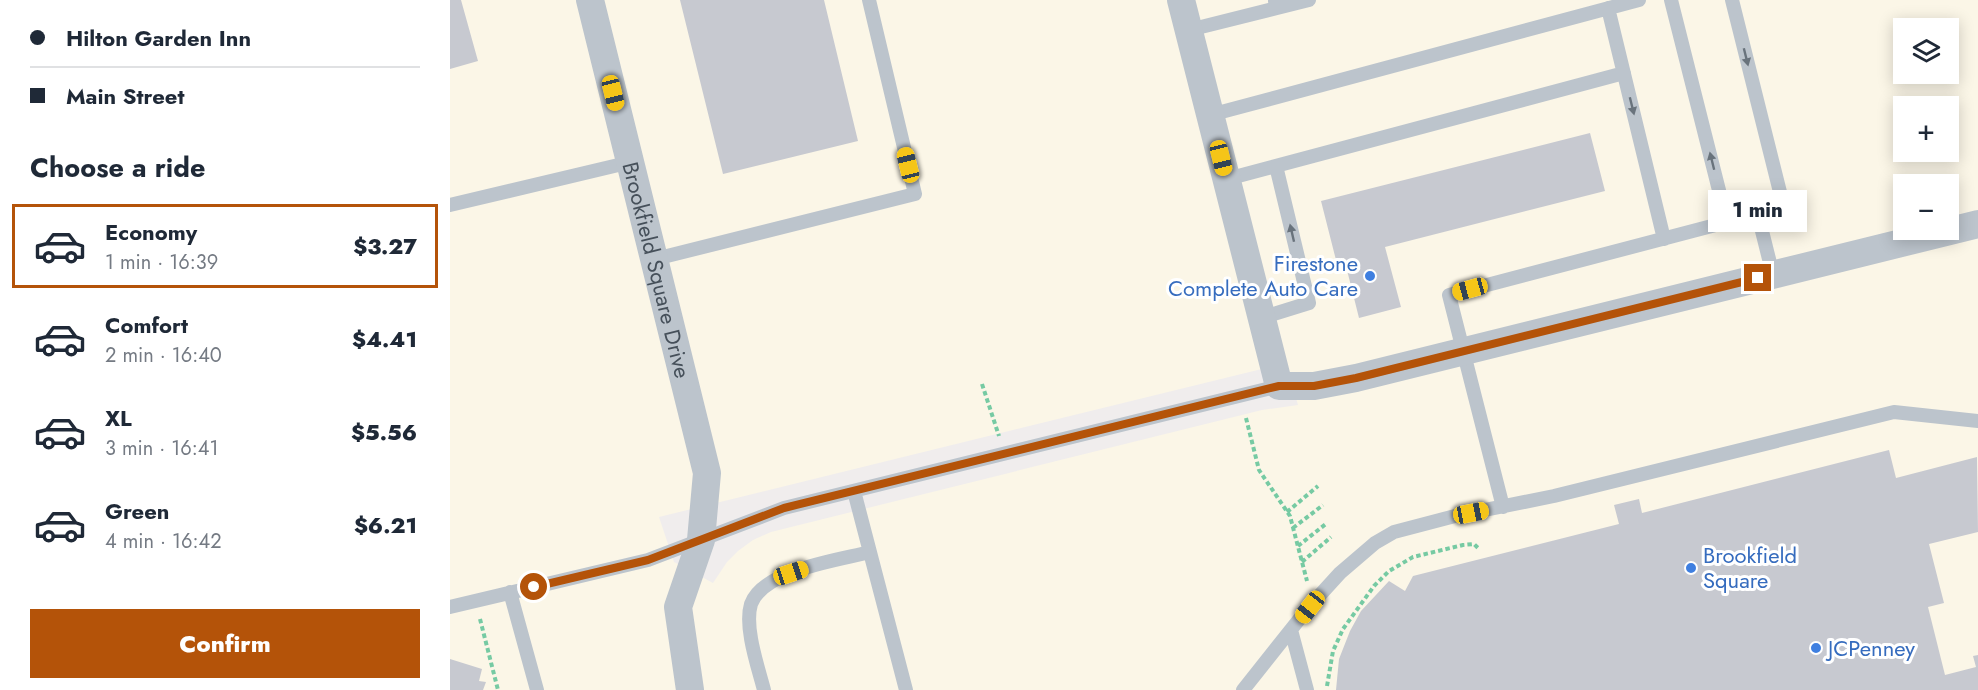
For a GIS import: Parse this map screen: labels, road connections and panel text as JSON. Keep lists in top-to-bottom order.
{
  "streets": {
    "street": ["Brookfield Square Drive"]
  },
  "places": ["Firestone Complete Auto Care", "Brookfield Square", "JCPenney"],
  "page": {
    "banner": ["Hilton Garden Inn", "Main Street"],
    "map_buttons": ["+", "−"],
    "heading": "Choose a ride",
    "bubble": "1 min",
    "list": [
      {
        "name": "Economy",
        "note": "1 min · 16:39",
        "value": "$3.27"
      },
      {
        "name": "Comfort",
        "note": "2 min · 16:40",
        "value": "$4.41"
      },
      {
        "name": "XL",
        "note": "3 min · 16:41",
        "value": "$5.56"
      },
      {
        "name": "Green",
        "note": "4 min · 16:42",
        "value": "$6.21"
      }
    ],
    "buttons": "Confirm"
  }
}
